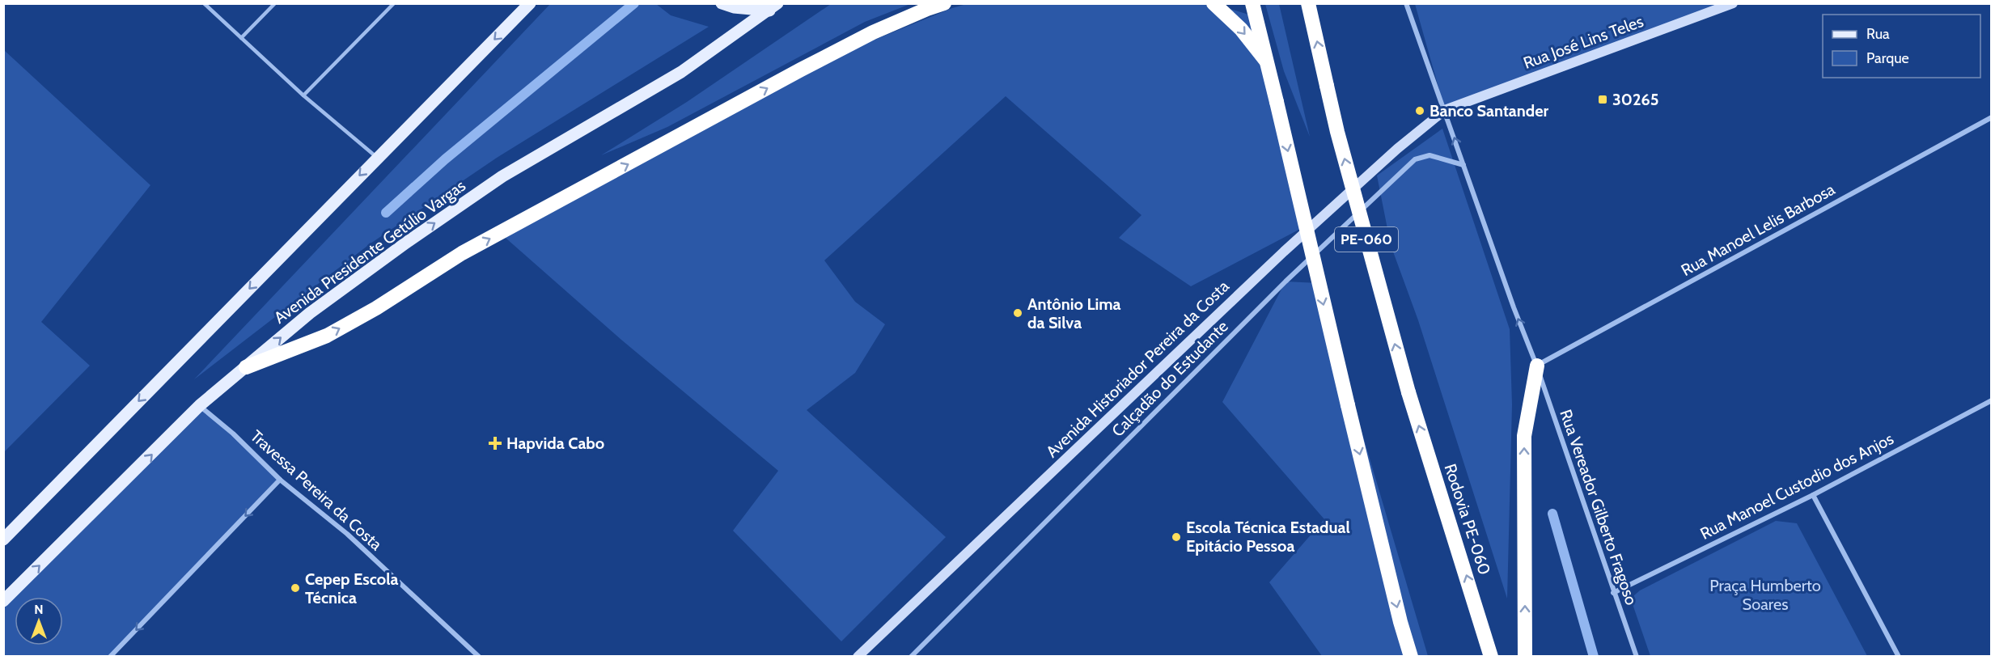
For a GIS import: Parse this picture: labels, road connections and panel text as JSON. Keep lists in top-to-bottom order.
{
  "streets": {
    "highway": ["PE-060", "Rodovia PE-060"],
    "main road": ["Avenida Presidente Getúlio Vargas"],
    "street": [
      "Rua José Lins Teles",
      "Rua Manoel Lelis Barbosa",
      "Avenida Historiador Pereira da Costa",
      "Calçadão do Estudante",
      "Rua Manoel Custodio dos Anjos",
      "Travessa Pereira da Costa",
      "Rua Vereador Gilberto Fragoso"
    ]
  },
  "crossings": [
    ["Rua José Lins Teles", "Avenida Historiador Pereira da Costa"],
    ["Rua José Lins Teles", "Rua Vereador Gilberto Fragoso"],
    ["Rua Manoel Lelis Barbosa", "Rua Vereador Gilberto Fragoso"],
    ["Avenida Presidente Getúlio Vargas", "Travessa Pereira da Costa"],
    ["Avenida Historiador Pereira da Costa", "Rua Vereador Gilberto Fragoso"],
    ["Calçadão do Estudante", "Rua Vereador Gilberto Fragoso"],
    ["Rua Manoel Custodio dos Anjos", "Rua Vereador Gilberto Fragoso"]
  ],
  "one_way": ["Rua Vereador Gilberto Fragoso"],
  "parks": ["Praça Humberto Soares"],
  "places": {
    "transit": ["30265"],
    "other": [
      "Banco Santander",
      "Antônio Lima da Silva",
      "Escola Técnica Estadual Epitácio Pessoa",
      "Cepep Escola Técnica"
    ],
    "health": ["Hapvida Cabo"]
  },
  "legend": ["Rua", "Parque"],
  "north": "top"
}
